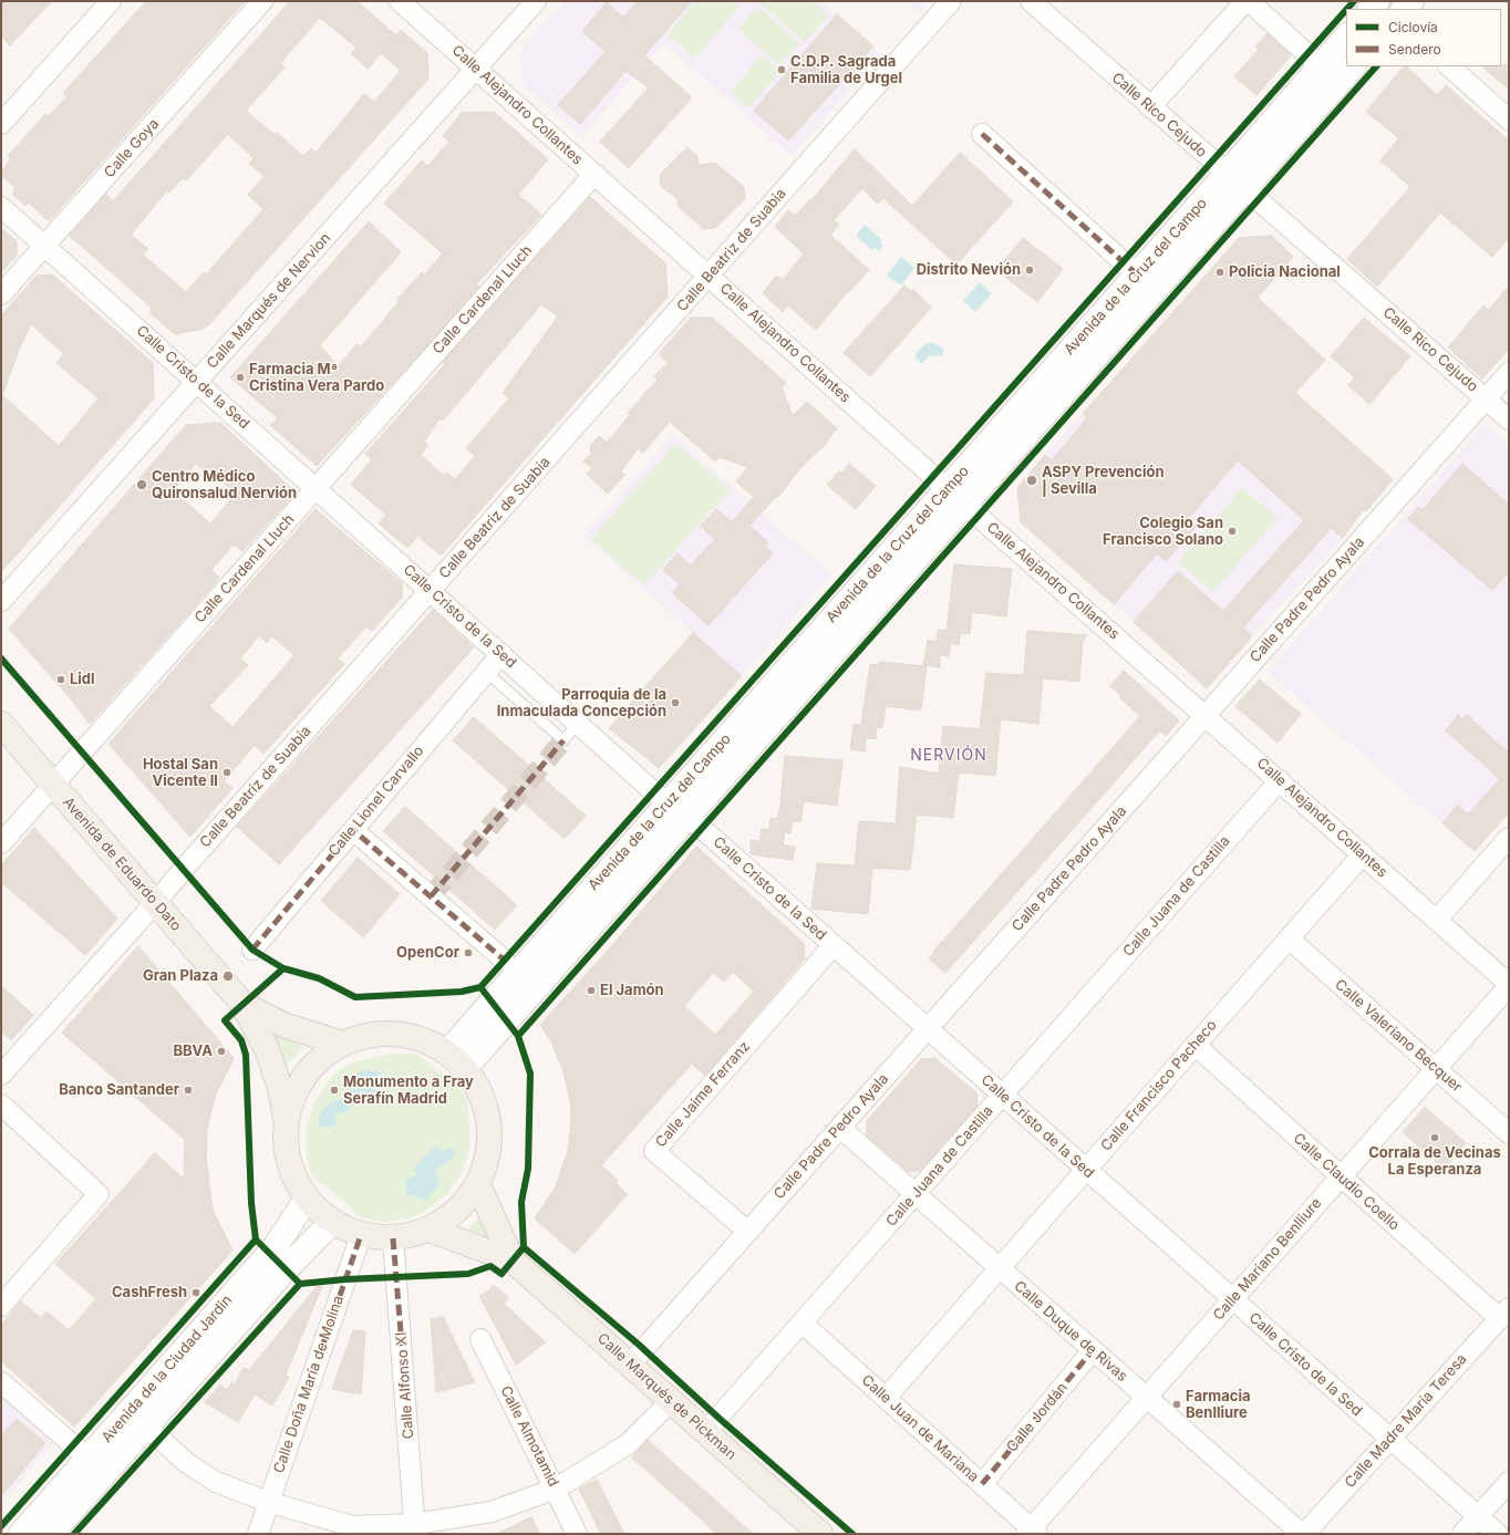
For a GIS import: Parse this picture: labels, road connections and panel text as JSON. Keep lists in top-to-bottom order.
{
  "streets": {
    "main road": [
      "Avenida de la Cruz del Campo",
      "Avenida de Eduardo Dato",
      "Avenida de la Ciudad Jardin",
      "Calle Marqués de Pickman"
    ],
    "street": [
      "Calle Alejandro Collantes",
      "Calle Rico Cejudo",
      "Calle Goya",
      "Calle Beatriz de Suabia",
      "Calle Cardenal Lluch",
      "Calle Marqués de Nervion",
      "Calle Cristo de la Sed",
      "Calle Padre Pedro Ayala",
      "Calle Lionel Carvallo",
      "Calle Juana de Castilla",
      "Calle Valeriano Becquer",
      "Calle Francisco Pacheco",
      "Calle Jaime Ferranz",
      "Calle Claudio Coello",
      "Calle Mariano Benlliure",
      "Calle Duque de Rivas",
      "Calle Doña María de Molina",
      "Calle Alfonso XI",
      "Calle Jordán",
      "Calle Madre María Teresa",
      "Calle Juan de Mariana",
      "Calle Almotamid"
    ]
  },
  "crossings": [
    ["Calle Alejandro Collantes", "Calle Beatriz de Suabia"],
    ["Calle Alejandro Collantes", "Avenida de la Cruz del Campo"],
    ["Calle Alejandro Collantes", "Calle Cardenal Lluch"],
    ["Calle Alejandro Collantes", "Calle Marqués de Nervion"],
    ["Calle Alejandro Collantes", "Calle Padre Pedro Ayala"],
    ["Calle Alejandro Collantes", "Calle Juana de Castilla"],
    ["Calle Alejandro Collantes", "Calle Francisco Pacheco"],
    ["Calle Alejandro Collantes", "Calle Mariano Benlliure"],
    ["Calle Rico Cejudo", "Avenida de la Cruz del Campo"],
    ["Calle Rico Cejudo", "Calle Padre Pedro Ayala"],
    ["Calle Goya", "Calle Cristo de la Sed"],
    ["Calle Beatriz de Suabia", "Calle Cristo de la Sed"],
    ["Calle Beatriz de Suabia", "Avenida de Eduardo Dato"],
    ["Avenida de la Cruz del Campo", "Calle Cristo de la Sed"],
    ["Calle Cardenal Lluch", "Calle Cristo de la Sed"],
    ["Calle Cardenal Lluch", "Avenida de Eduardo Dato"],
    ["Calle Marqués de Nervion", "Calle Cristo de la Sed"],
    ["Calle Cristo de la Sed", "Calle Padre Pedro Ayala"],
    ["Calle Cristo de la Sed", "Calle Lionel Carvallo"],
    ["Calle Cristo de la Sed", "Calle Juana de Castilla"],
    ["Calle Cristo de la Sed", "Calle Francisco Pacheco"],
    ["Calle Cristo de la Sed", "Calle Jaime Ferranz"],
    ["Calle Cristo de la Sed", "Calle Mariano Benlliure"],
    ["Calle Cristo de la Sed", "Calle Madre María Teresa"],
    ["Calle Padre Pedro Ayala", "Calle Jaime Ferranz"],
    ["Calle Padre Pedro Ayala", "Calle Duque de Rivas"],
    ["Calle Padre Pedro Ayala", "Calle Marqués de Pickman"],
    ["Calle Juana de Castilla", "Calle Duque de Rivas"],
    ["Calle Juana de Castilla", "Calle Marqués de Pickman"],
    ["Calle Juana de Castilla", "Calle Juan de Mariana"],
    ["Calle Valeriano Becquer", "Calle Francisco Pacheco"],
    ["Calle Valeriano Becquer", "Calle Mariano Benlliure"],
    ["Calle Francisco Pacheco", "Calle Claudio Coello"],
    ["Calle Francisco Pacheco", "Calle Duque de Rivas"],
    ["Calle Francisco Pacheco", "Calle Juan de Mariana"],
    ["Calle Claudio Coello", "Calle Mariano Benlliure"],
    ["Calle Claudio Coello", "Calle Madre María Teresa"],
    ["Calle Mariano Benlliure", "Calle Duque de Rivas"],
    ["Calle Mariano Benlliure", "Calle Juan de Mariana"],
    ["Calle Duque de Rivas", "Calle Jordán"],
    ["Calle Duque de Rivas", "Calle Madre María Teresa"],
    ["Calle Jordán", "Calle Juan de Mariana"]
  ],
  "districts": ["NERVIÓN"],
  "places": [
    "C.D.P. Sagrada Familia de Urgel",
    "Distrito Nevión",
    "Policía Nacional",
    "Farmacia Mª Cristina Vera Pardo",
    "ASPY Prevención | Sevilla",
    "Centro Médico Quironsalud Nervión",
    "Colegio San Francisco Solano",
    "Lidl",
    "Parroquia de la Inmaculada Concepción",
    "Hostal San Vicente II",
    "OpenCor",
    "Gran Plaza",
    "El Jamón",
    "BBVA",
    "Banco Santander",
    "Monumento a Fray Serafín Madrid",
    "Corrala de Vecinas La Esperanza",
    "CashFresh",
    "Farmacia Benlliure"
  ],
  "legend": ["Ciclovía", "Sendero"]
}
